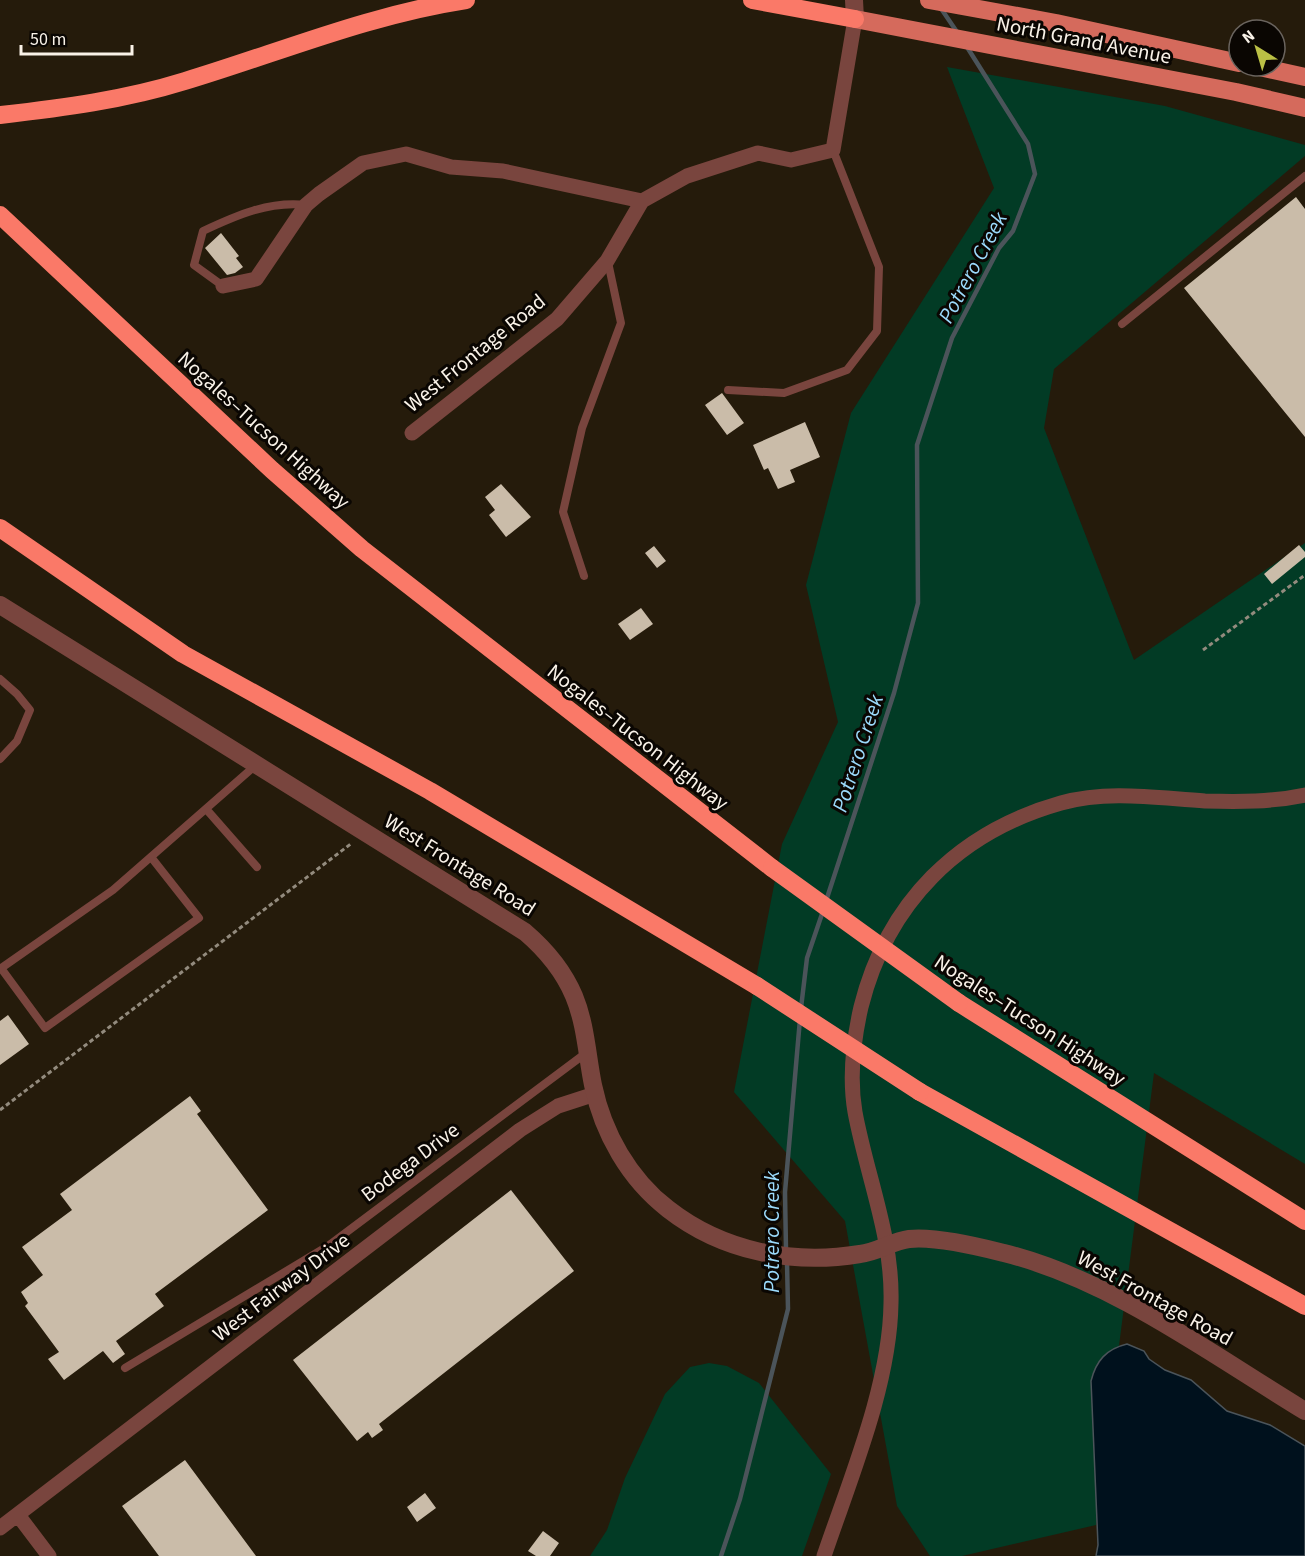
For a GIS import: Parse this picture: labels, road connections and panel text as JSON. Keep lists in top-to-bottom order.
{
  "streets": {
    "highway": ["Nogales–Tucson Highway"],
    "main road": ["North Grand Avenue"],
    "street": ["West Frontage Road", "West Fairway Drive"],
    "lane": ["Bodega Drive"]
  },
  "crossings": [
    ["West Frontage Road", "Bodega Drive"],
    ["West Frontage Road", "West Fairway Drive"]
  ],
  "water": ["Potrero Creek"],
  "scale_bar": "50 m",
  "north": "top left"
}
